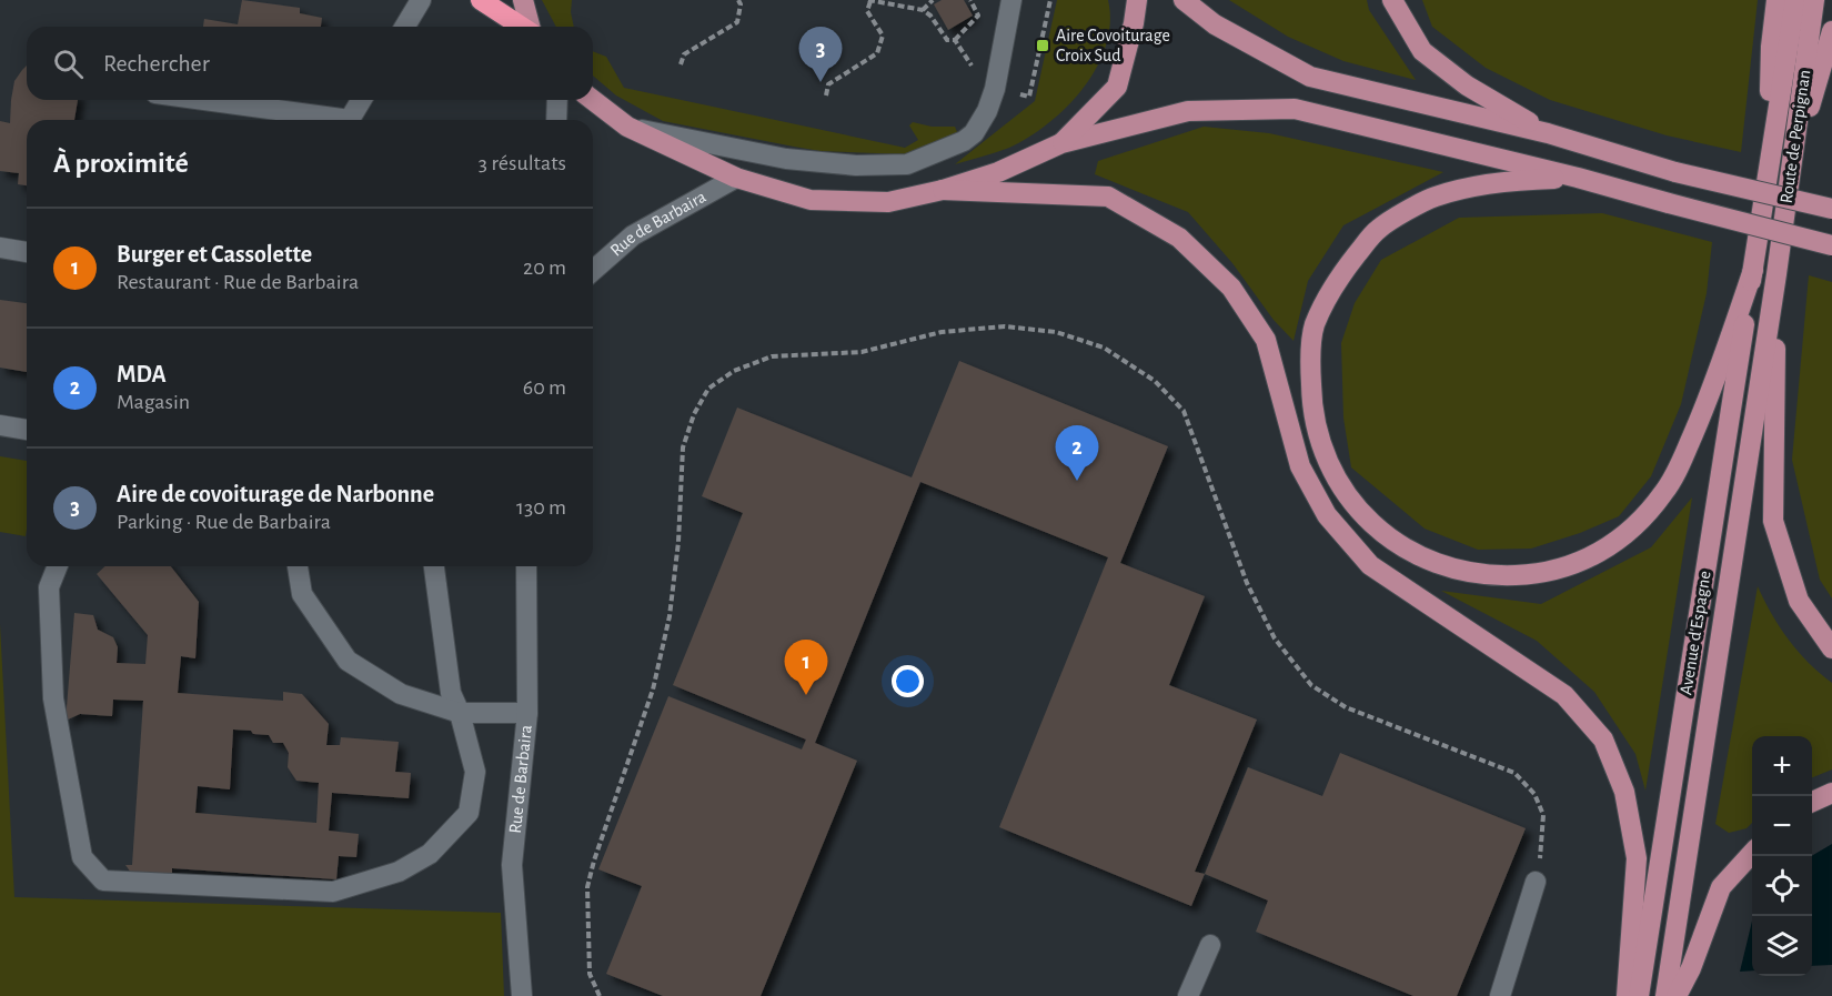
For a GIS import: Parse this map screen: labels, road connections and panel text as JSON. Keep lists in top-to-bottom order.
{
  "streets": {
    "main road": ["Route de Perpignan", "Avenue d'Espagne"],
    "street": ["Rue de Barbaira"]
  },
  "crossings": [
    ["Route de Perpignan", "Avenue d'Espagne"]
  ],
  "places": {
    "transit": ["Aire Covoiturage Croix Sud"]
  },
  "page": {
    "pins": ["3", "2", "1"],
    "search": "Rechercher",
    "heading": ["À proximité", "3 résultats"],
    "list": [
      {
        "mark": "1",
        "name": "Burger et Cassolette",
        "note": "Restaurant · Rue de Barbaira",
        "value": "20 m"
      },
      {
        "mark": "2",
        "name": "MDA",
        "note": "Magasin",
        "value": "60 m"
      },
      {
        "mark": "3",
        "name": "Aire de covoiturage de Narbonne",
        "note": "Parking · Rue de Barbaira",
        "value": "130 m"
      }
    ],
    "map_buttons": ["+", "−"]
  }
}
